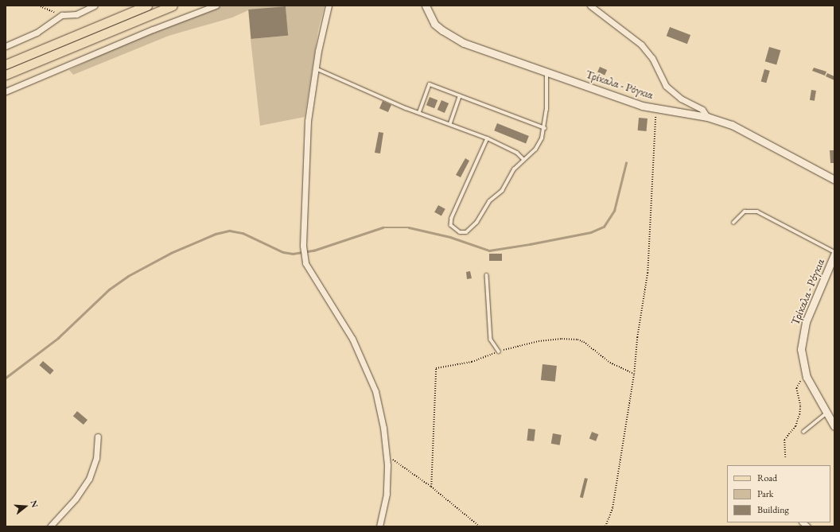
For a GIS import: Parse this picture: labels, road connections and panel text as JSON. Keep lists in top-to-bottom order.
{
  "streets": {
    "street": ["Τρίκαλα - Ρόγκια"]
  },
  "legend": ["Road", "Park", "Building"],
  "north": "right"
}
